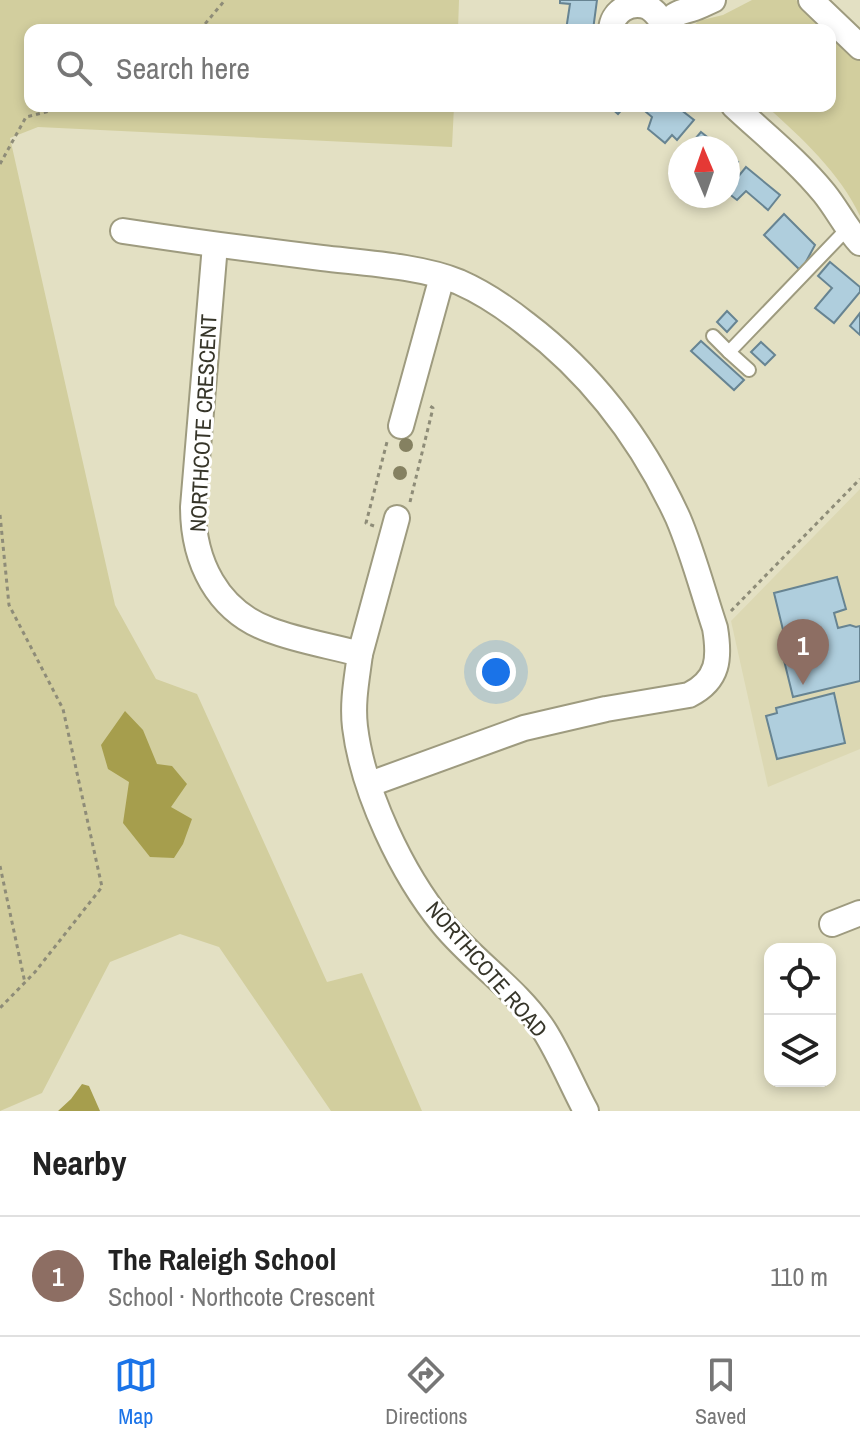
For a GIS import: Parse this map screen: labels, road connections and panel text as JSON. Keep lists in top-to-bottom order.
{
  "streets": {
    "street": ["NORTHCOTE CRESCENT", "NORTHCOTE ROAD"]
  },
  "north": "top",
  "page": {
    "search": "Search here",
    "pins": "1",
    "heading": "Nearby",
    "list": [
      {
        "mark": "1",
        "name": "The Raleigh School",
        "note": "School · Northcote Crescent",
        "value": "110 m"
      }
    ],
    "nav": ["Map", "Directions", "Saved"]
  }
}
